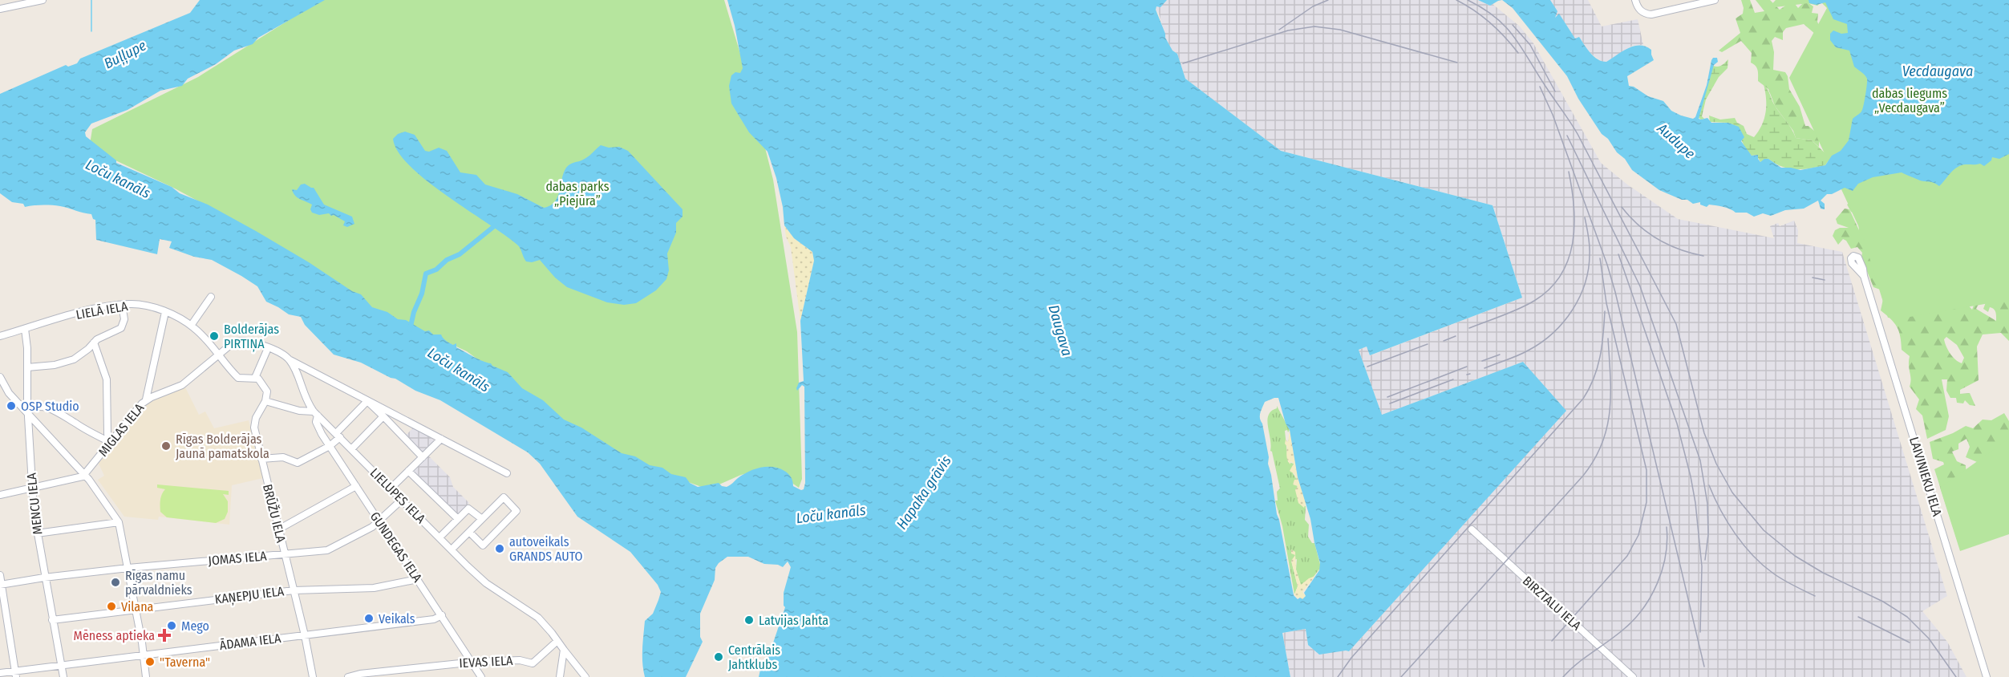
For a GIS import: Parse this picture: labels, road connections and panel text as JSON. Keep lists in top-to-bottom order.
{
  "streets": {
    "street": [
      "LIELĀ IELA",
      "MIGLAS IELA",
      "LAIVINIEKU IELA",
      "LIELUPES IELA",
      "MENCU IELA",
      "BRŪŽU IELA",
      "GUNDEGAS IELA",
      "JOMAS IELA",
      "KAŅEPJU IELA",
      "BIRZTALU IELA",
      "ĀDAMA IELA",
      "IEVAS IELA"
    ]
  },
  "crossings": [
    ["LIELĀ IELA", "MIGLAS IELA"],
    ["LIELĀ IELA", "MENCU IELA"],
    ["LIELUPES IELA", "GUNDEGAS IELA"],
    ["LIELUPES IELA", "JOMAS IELA"],
    ["LIELUPES IELA", "IEVAS IELA"],
    ["MENCU IELA", "JOMAS IELA"],
    ["MENCU IELA", "KAŅEPJU IELA"],
    ["MENCU IELA", "ĀDAMA IELA"],
    ["BRŪŽU IELA", "JOMAS IELA"],
    ["BRŪŽU IELA", "KAŅEPJU IELA"],
    ["BRŪŽU IELA", "ĀDAMA IELA"],
    ["GUNDEGAS IELA", "JOMAS IELA"],
    ["GUNDEGAS IELA", "KAŅEPJU IELA"],
    ["GUNDEGAS IELA", "ĀDAMA IELA"],
    ["GUNDEGAS IELA", "IEVAS IELA"]
  ],
  "water": [
    "Buļļupe",
    "Vecdaugava",
    "Audupe",
    "Loču kanāls",
    "Daugava",
    "Hapaka grāvis"
  ],
  "parks": ["dabas liegums „Vecdaugava”", "dabas parks „Piejūra”"],
  "places": {
    "other": [
      "Bolderājas PIRTIŅA",
      "OSP Studio",
      "Rīgas Bolderājas Jaunā pamatskola",
      "autoveikals GRANDS AUTO",
      "Rīgas namu pārvaldnieks",
      "Vilana",
      "Veikals",
      "Latvijas Jahta",
      "Mego",
      "Centrālais Jahtklubs",
      "\"Taverna\""
    ],
    "health": ["Mēness aptieka"]
  }
}
